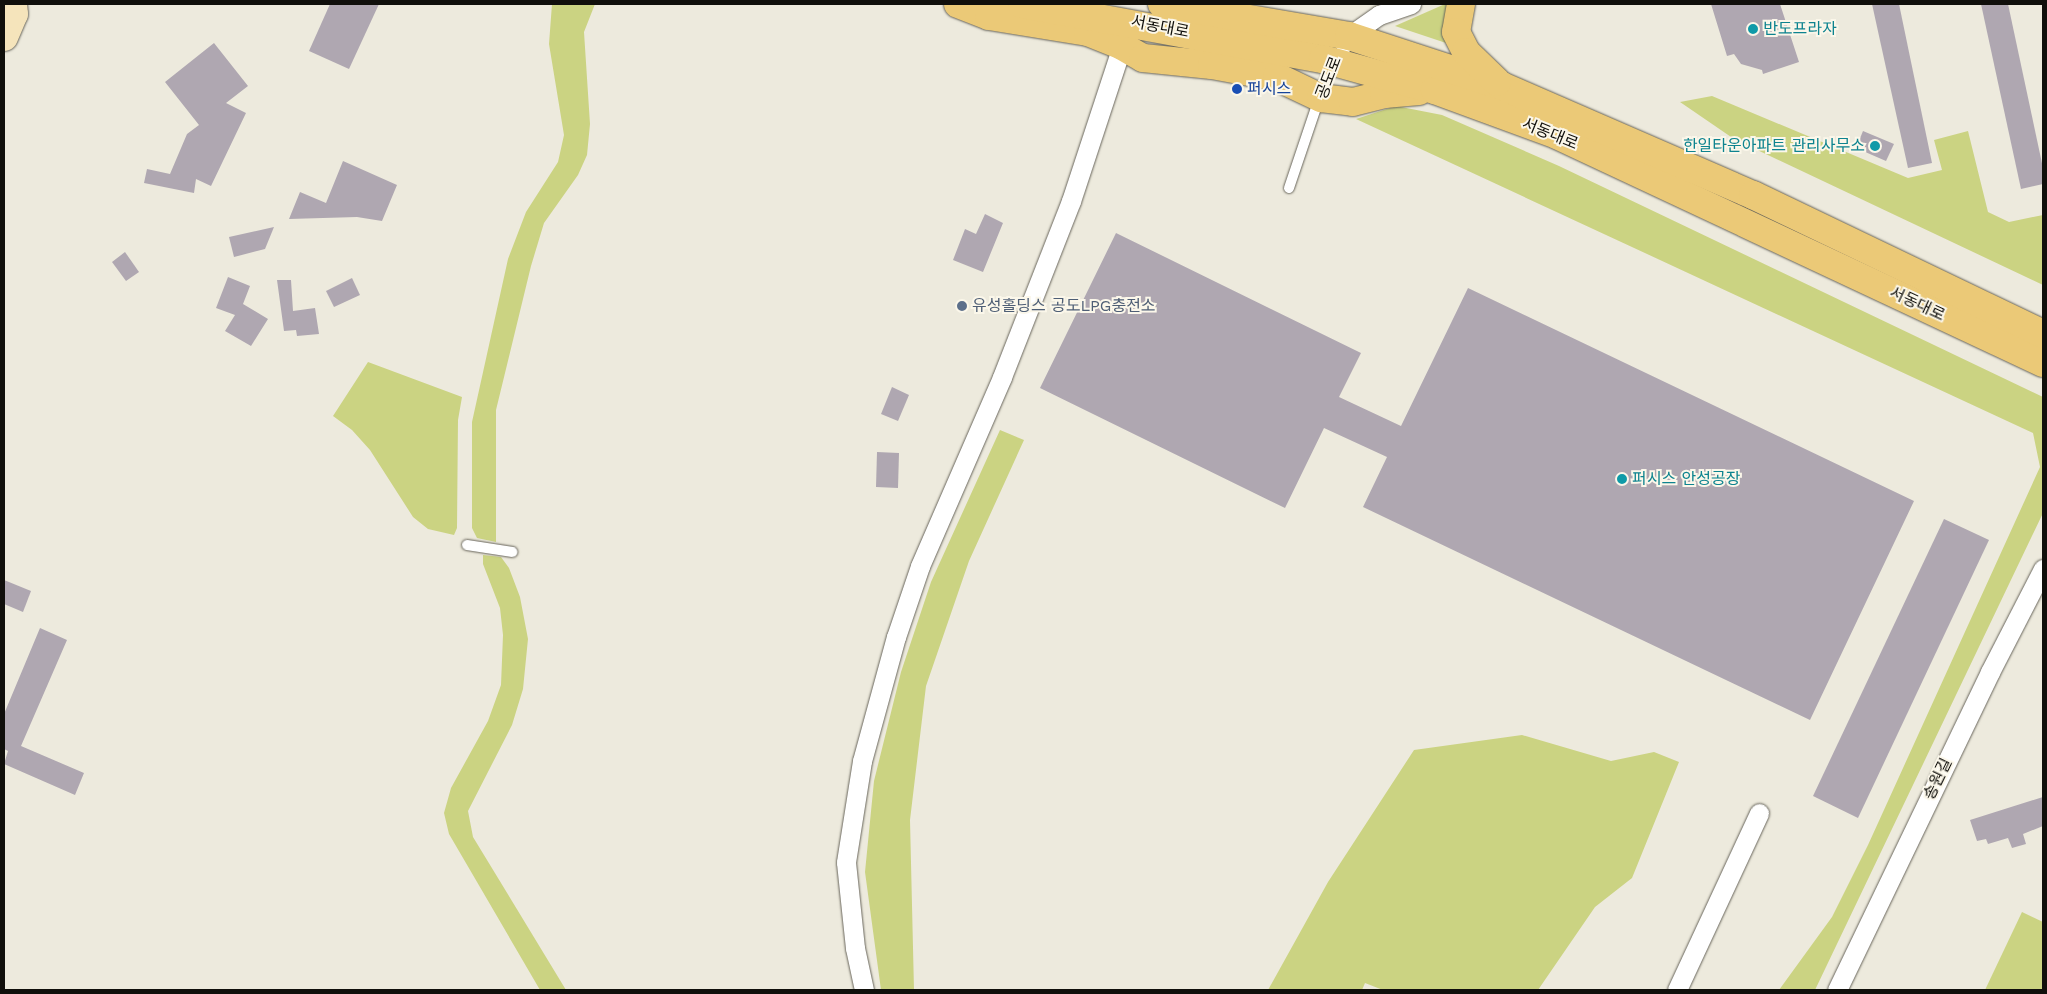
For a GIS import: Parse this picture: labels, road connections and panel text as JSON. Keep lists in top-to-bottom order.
{
  "streets": {
    "main road": ["서동대로"],
    "street": ["공도로", "송원길"]
  },
  "crossings": [
    ["서동대로", "공도로"]
  ],
  "places": [
    "반도프라자",
    "퍼시스",
    "한일타운아파트 관리사무소",
    "유성홀딩스 공도LPG충전소",
    "퍼시스 안성공장"
  ]
}
